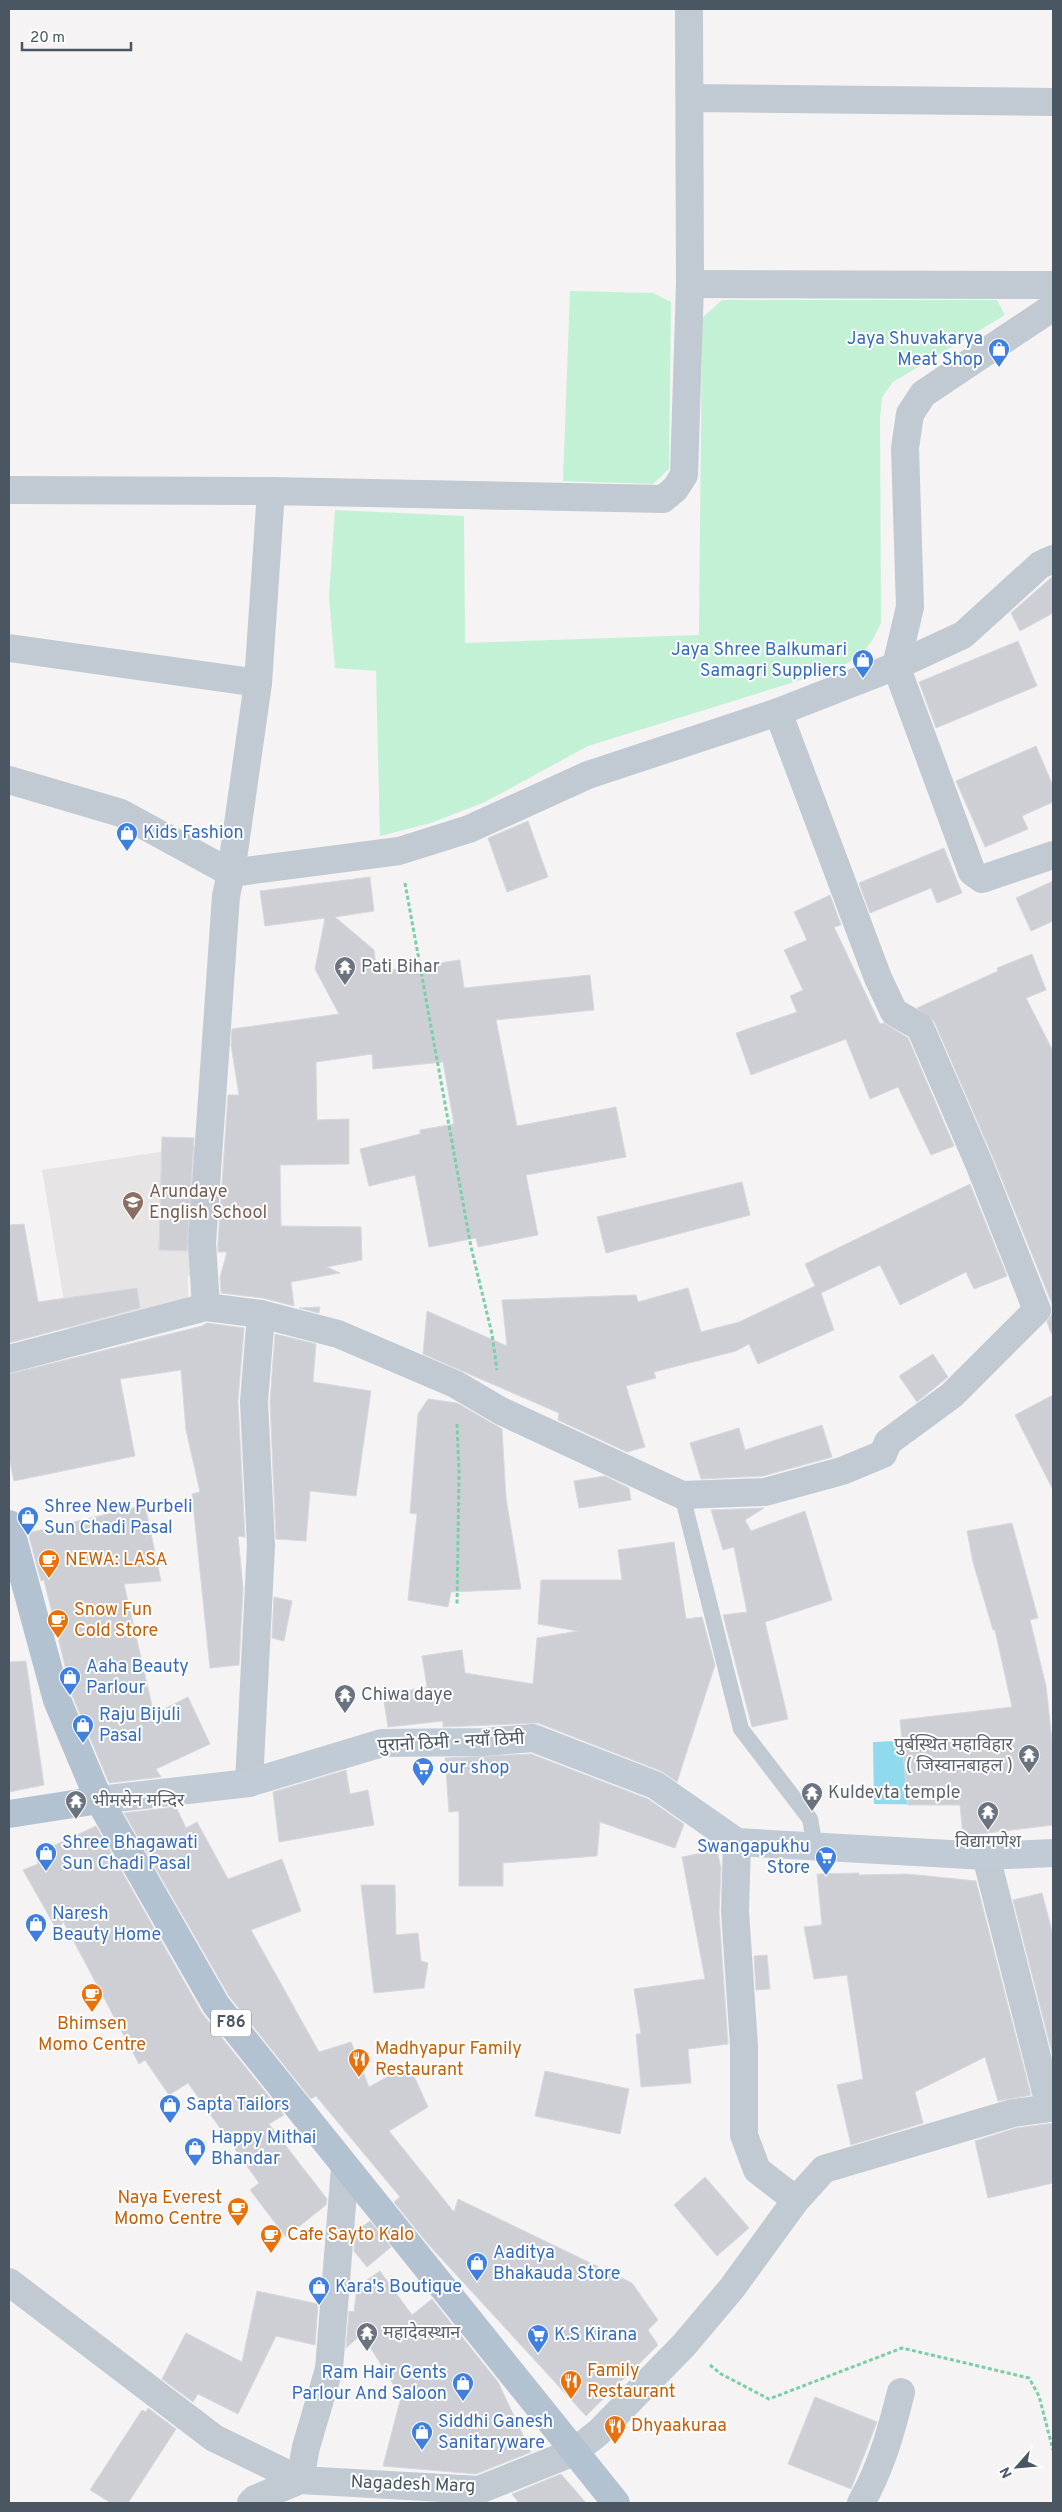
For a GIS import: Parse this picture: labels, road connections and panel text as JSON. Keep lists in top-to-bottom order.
{
  "streets": {
    "main road": ["पुरानो ठिमी - नयाँ ठिमी", "F86"],
    "street": ["Nagadesh Marg"]
  },
  "crossings": [
    ["पुरानो ठिमी - नयाँ ठिमी", "F86"],
    ["F86", "Nagadesh Marg"]
  ],
  "places": {
    "shop": [
      "Jaya Shuvakarya Meat Shop",
      "Jaya Shree Balkumari Samagri Suppliers",
      "Kids Fashion",
      "Shree New Purbeli Sun Chadi Pasal",
      "Aaha Beauty Parlour",
      "Raju Bijuli Pasal",
      "Shree Bhagawati Sun Chadi Pasal",
      "Naresh Beauty Home",
      "Sapta Tailors",
      "Happy Mithai Bhandar",
      "Aaditya Bhakauda Store",
      "Kara's Boutique",
      "Ram Hair Gents Parlour And Saloon",
      "Siddhi Ganesh Sanitaryware"
    ],
    "temple": [
      "Pati Bihar",
      "Chiwa daye",
      "पुर्बस्थित महाविहार ( जिस्वानबाहल )",
      "Kuldevta temple",
      "भीमसेन मन्दिर",
      "विद्यागणेश",
      "महादेवस्थान"
    ],
    "school or university": ["Arundaye English School"],
    "cafe": [
      "NEWA: LASA",
      "Snow Fun Cold Store",
      "Bhimsen Momo Centre",
      "Naya Everest Momo Centre",
      "Cafe Sayto Kalo"
    ],
    "supermarket": ["our shop", "Swangapukhu Store", "K.S Kirana"],
    "restaurant": ["Madhyapur Family Restaurant", "Family Restaurant", "Dhyaakuraa"]
  },
  "scale_bar": "20 m",
  "north": "bottom left"
}
